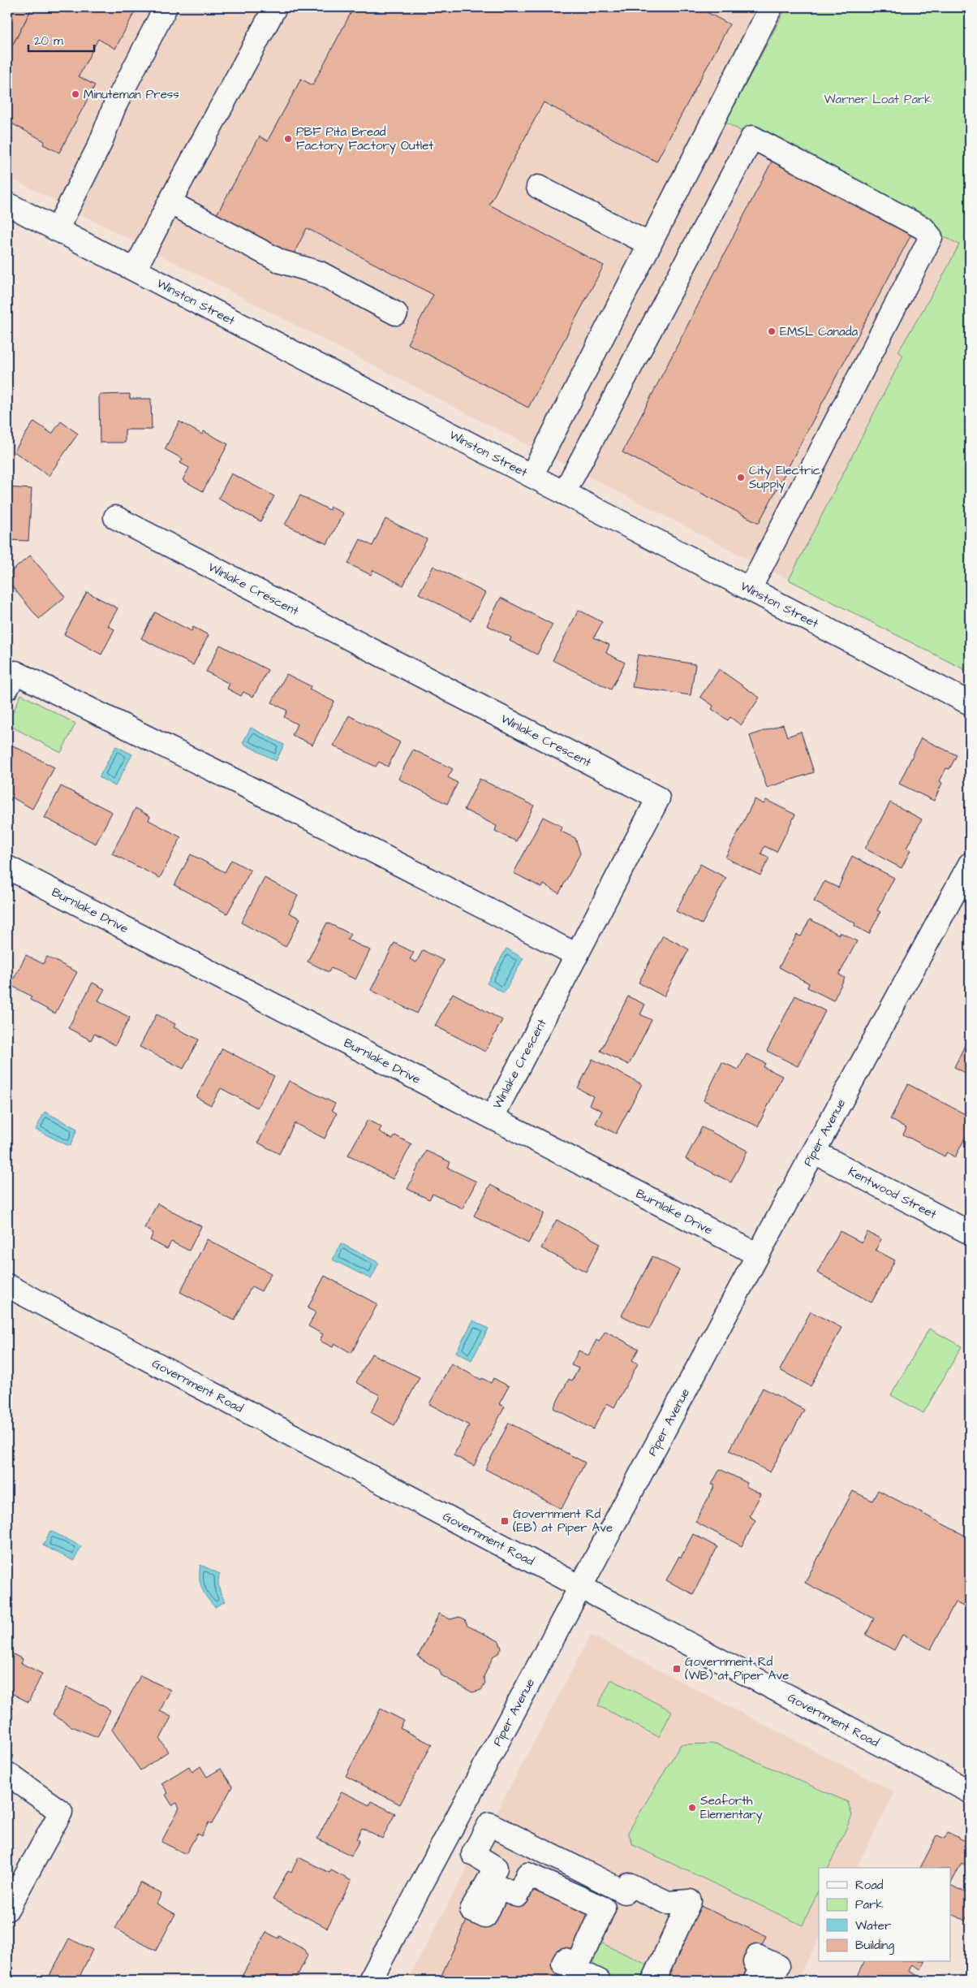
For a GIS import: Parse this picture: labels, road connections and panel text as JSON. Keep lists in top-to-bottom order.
{
  "streets": {
    "street": [
      "Winston Street",
      "Winlake Crescent",
      "Burnlake Drive",
      "Piper Avenue",
      "Kentwood Street",
      "Government Road"
    ]
  },
  "crossings": [
    ["Winlake Crescent", "Burnlake Drive"],
    ["Burnlake Drive", "Piper Avenue"],
    ["Piper Avenue", "Kentwood Street"],
    ["Piper Avenue", "Government Road"]
  ],
  "parks": ["Warner Loat Park"],
  "places": {
    "other": [
      "Minuteman Press",
      "PBF Pita Bread Factory Factory Outlet",
      "EMSL Canada",
      "City Electric Supply",
      "Seaforth Elementary"
    ],
    "transit": ["Government Rd (EB) at Piper Ave", "Government Rd (WB) at Piper Ave"]
  },
  "legend": [
    "Road",
    "Park",
    "Water",
    "Building"
  ],
  "scale_bar": "20 m"
}
